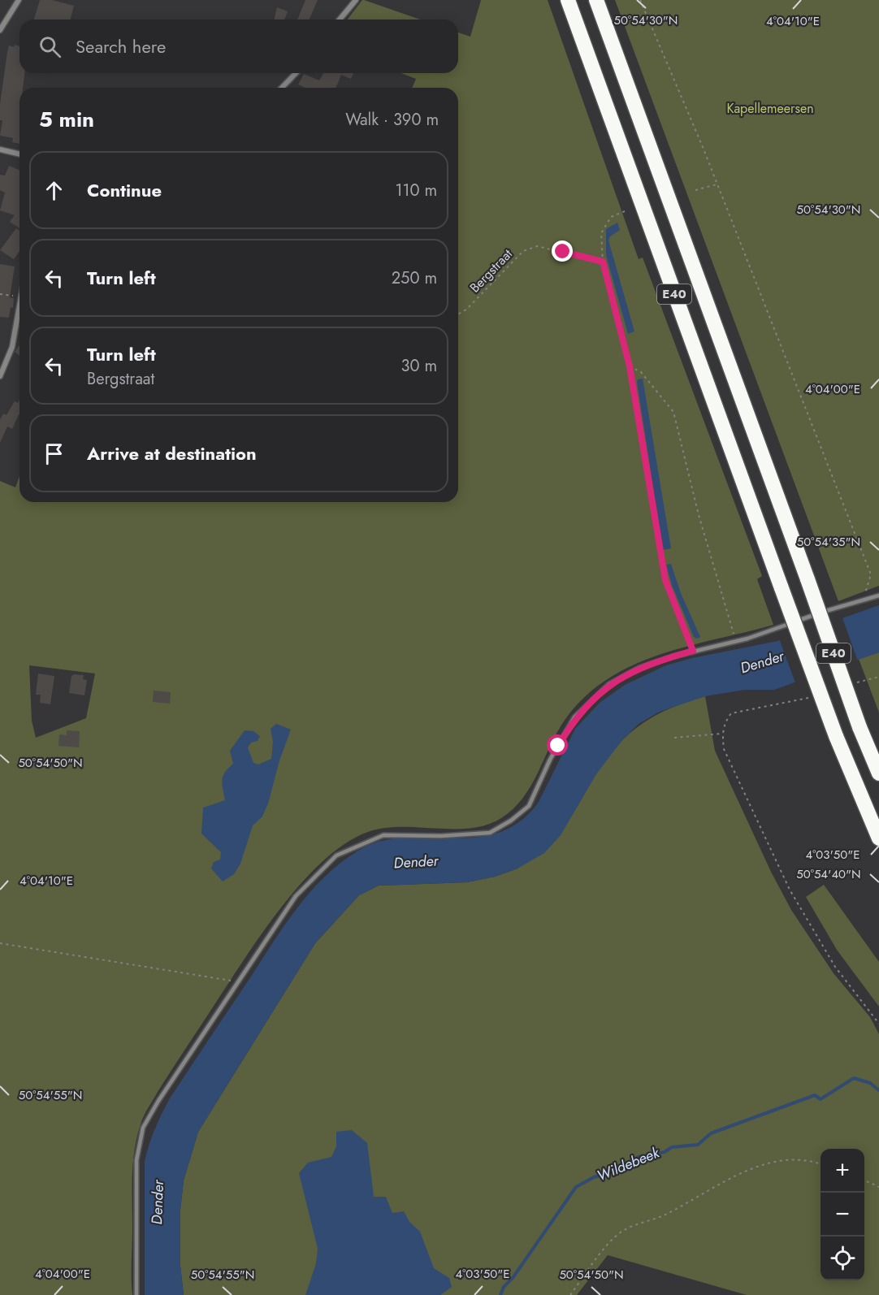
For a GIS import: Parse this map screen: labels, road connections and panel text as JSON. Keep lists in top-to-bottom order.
{
  "streets": {
    "highway": ["E40"],
    "path": ["Bergstraat"]
  },
  "water": ["Dender", "Wildebeek"],
  "parks": ["Kapellemeersen"],
  "page": {
    "search": "Search here",
    "heading": ["5 min", "Walk · 390 m"],
    "list": [
      ["Continue", "110 m"],
      ["Turn left", "250 m"],
      ["Turn left", "Bergstraat", "30 m"],
      "Arrive at destination"
    ],
    "map_buttons": ["+", "−"]
  },
  "coordinates": [
    "50°54'30\"N",
    "4°04'10\"E",
    "4°04'00\"E",
    "50°54'35\"N",
    "50°54'50\"N",
    "4°03'50\"E",
    "50°54'40\"N",
    "50°54'55\"N"
  ]
}
